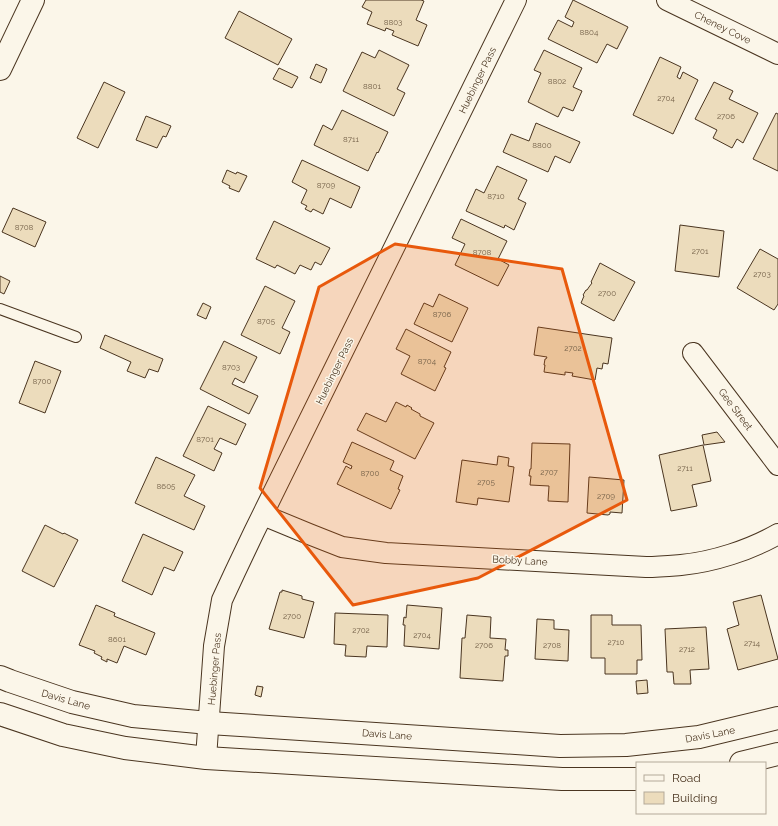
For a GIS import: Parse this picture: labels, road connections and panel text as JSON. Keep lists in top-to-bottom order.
{
  "streets": {
    "street": [
      "Cheney Cove",
      "Huebinger Pass",
      "Gee Street",
      "Bobby Lane",
      "Davis Lane"
    ]
  },
  "crossings": [
    ["Huebinger Pass", "Bobby Lane"],
    ["Huebinger Pass", "Davis Lane"]
  ],
  "house_numbers": [
    "8803",
    "8804",
    "8802",
    "8801",
    "2704",
    "2706",
    "8711",
    "8800",
    "8709",
    "8710",
    "8708",
    "2701",
    "8708",
    "2703",
    "2700",
    "8706",
    "8705",
    "2702",
    "8704",
    "8703",
    "8700",
    "8701",
    "2711",
    "2707",
    "8700",
    "2705",
    "8605",
    "2709",
    "2700",
    "2702",
    "2704",
    "8601",
    "2710",
    "2714",
    "2706",
    "2708",
    "2712"
  ],
  "legend": ["Road", "Building"]
}
